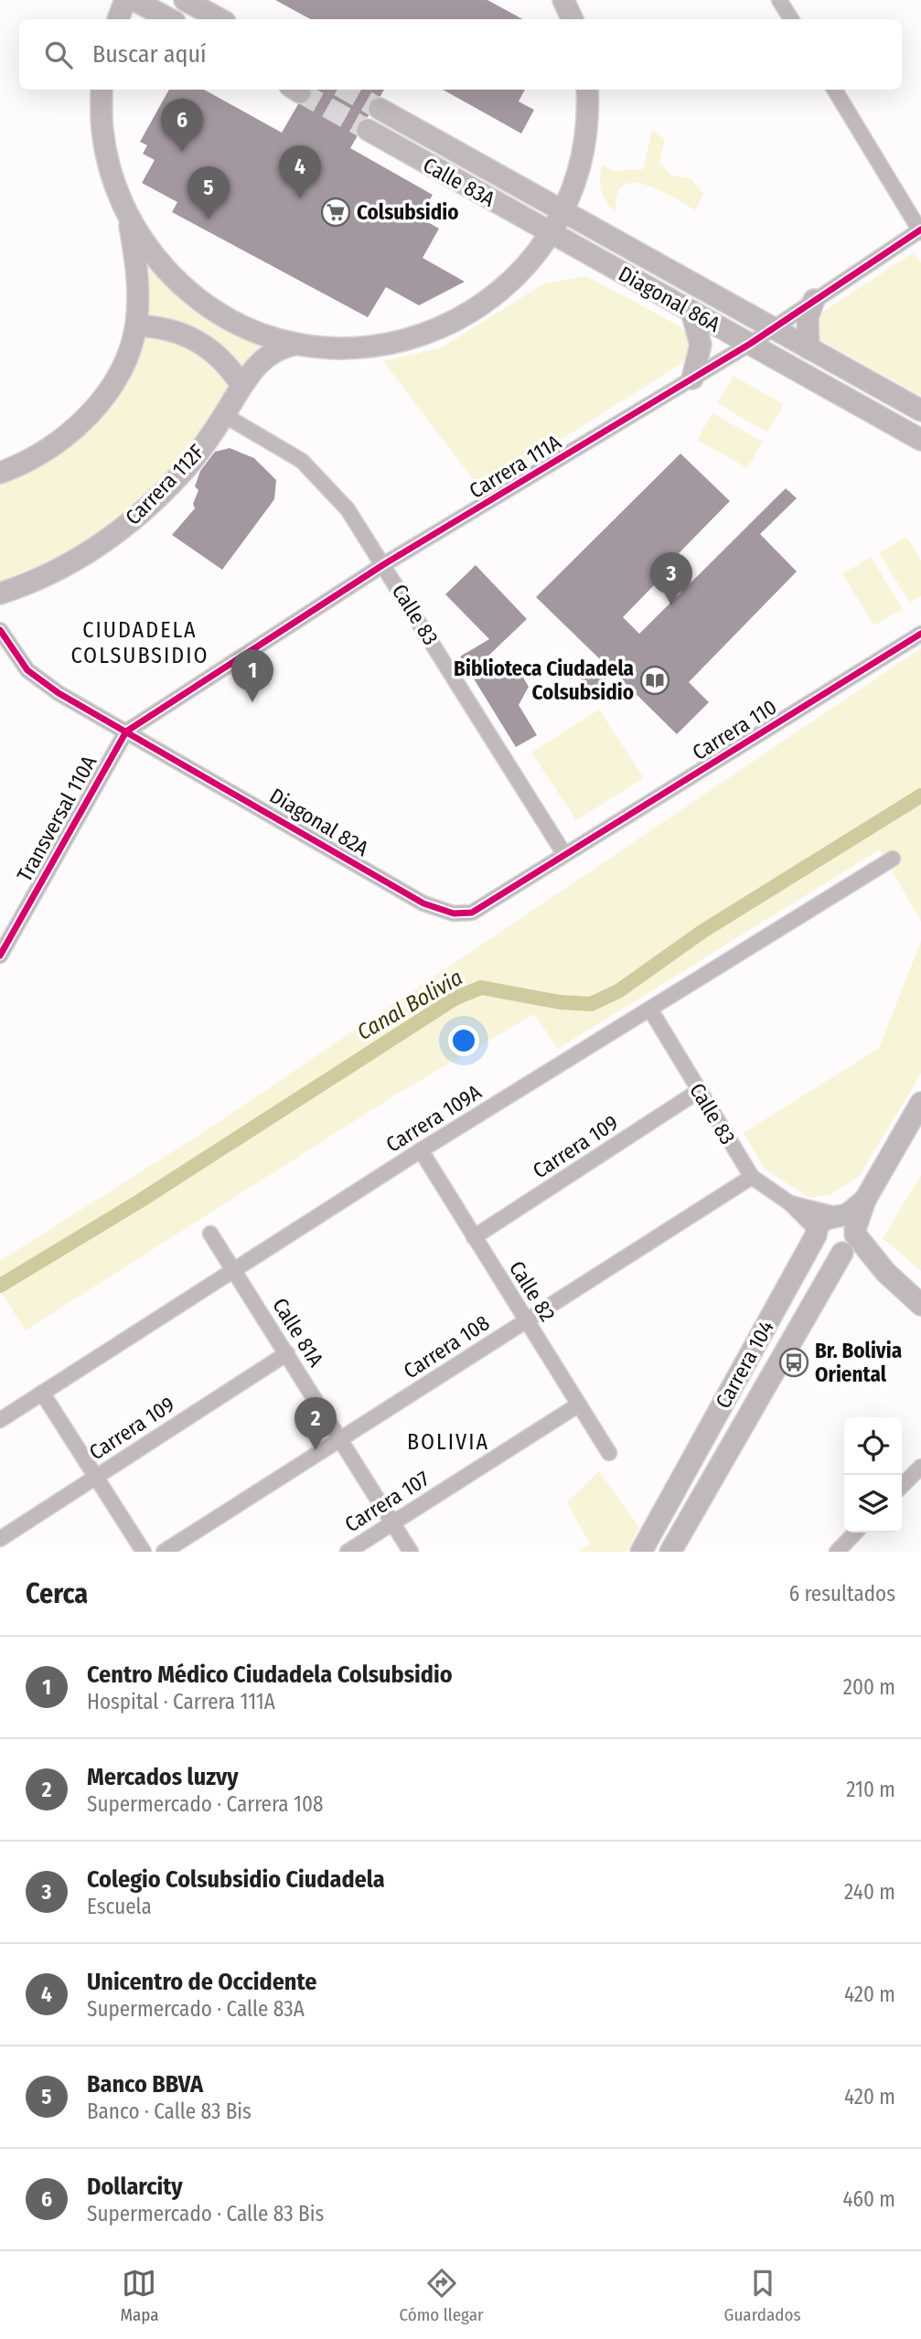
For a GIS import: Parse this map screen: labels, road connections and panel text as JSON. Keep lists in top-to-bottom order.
{
  "streets": {
    "street": [
      "Calle 83A",
      "Diagonal 86A",
      "Carrera 111A",
      "Carrera 112F",
      "Calle 83",
      "Carrera 110",
      "Transversal 110A",
      "Diagonal 82A",
      "Carrera 109A",
      "Carrera 109",
      "Calle 82",
      "Calle 81A",
      "Carrera 108",
      "Carrera 104",
      "Carrera 107"
    ]
  },
  "crossings": [
    ["Calle 83A", "Diagonal 86A"],
    ["Diagonal 86A", "Carrera 111A"],
    ["Carrera 111A", "Calle 83"],
    ["Carrera 111A", "Transversal 110A"],
    ["Carrera 111A", "Diagonal 82A"],
    ["Carrera 112F", "Calle 83"],
    ["Calle 83", "Carrera 110"],
    ["Calle 83", "Diagonal 82A"],
    ["Calle 83", "Carrera 109A"],
    ["Calle 83", "Carrera 109"],
    ["Calle 83", "Carrera 108"],
    ["Calle 83", "Carrera 104"],
    ["Carrera 110", "Diagonal 82A"],
    ["Transversal 110A", "Diagonal 82A"],
    ["Carrera 109A", "Calle 82"],
    ["Carrera 109A", "Calle 81A"],
    ["Carrera 109", "Calle 82"],
    ["Carrera 109", "Calle 81A"],
    ["Calle 82", "Carrera 108"],
    ["Calle 82", "Carrera 107"],
    ["Calle 81A", "Carrera 108"],
    ["Calle 81A", "Carrera 107"]
  ],
  "districts": ["CIUDADELA COLSUBSIDIO", "BOLIVIA"],
  "water": ["Canal Bolivia"],
  "places": {
    "supermarket": ["Colsubsidio"],
    "library": ["Biblioteca Ciudadela Colsubsidio"],
    "bus stop": ["Br. Bolivia Oriental"]
  },
  "page": {
    "search": "Buscar aquí",
    "pins": [
      "6",
      "4",
      "5",
      "3",
      "1",
      "2"
    ],
    "heading": ["Cerca", "6 resultados"],
    "list": [
      {
        "mark": "1",
        "name": "Centro Médico Ciudadela Colsubsidio",
        "note": "Hospital · Carrera 111A",
        "value": "200 m"
      },
      {
        "mark": "2",
        "name": "Mercados luzvy",
        "note": "Supermercado · Carrera 108",
        "value": "210 m"
      },
      {
        "mark": "3",
        "name": "Colegio Colsubsidio Ciudadela",
        "note": "Escuela",
        "value": "240 m"
      },
      {
        "mark": "4",
        "name": "Unicentro de Occidente",
        "note": "Supermercado · Calle 83A",
        "value": "420 m"
      },
      {
        "mark": "5",
        "name": "Banco BBVA",
        "note": "Banco · Calle 83 Bis",
        "value": "420 m"
      },
      {
        "mark": "6",
        "name": "Dollarcity",
        "note": "Supermercado · Calle 83 Bis",
        "value": "460 m"
      }
    ],
    "nav": ["Mapa", "Cómo llegar", "Guardados"]
  }
}
